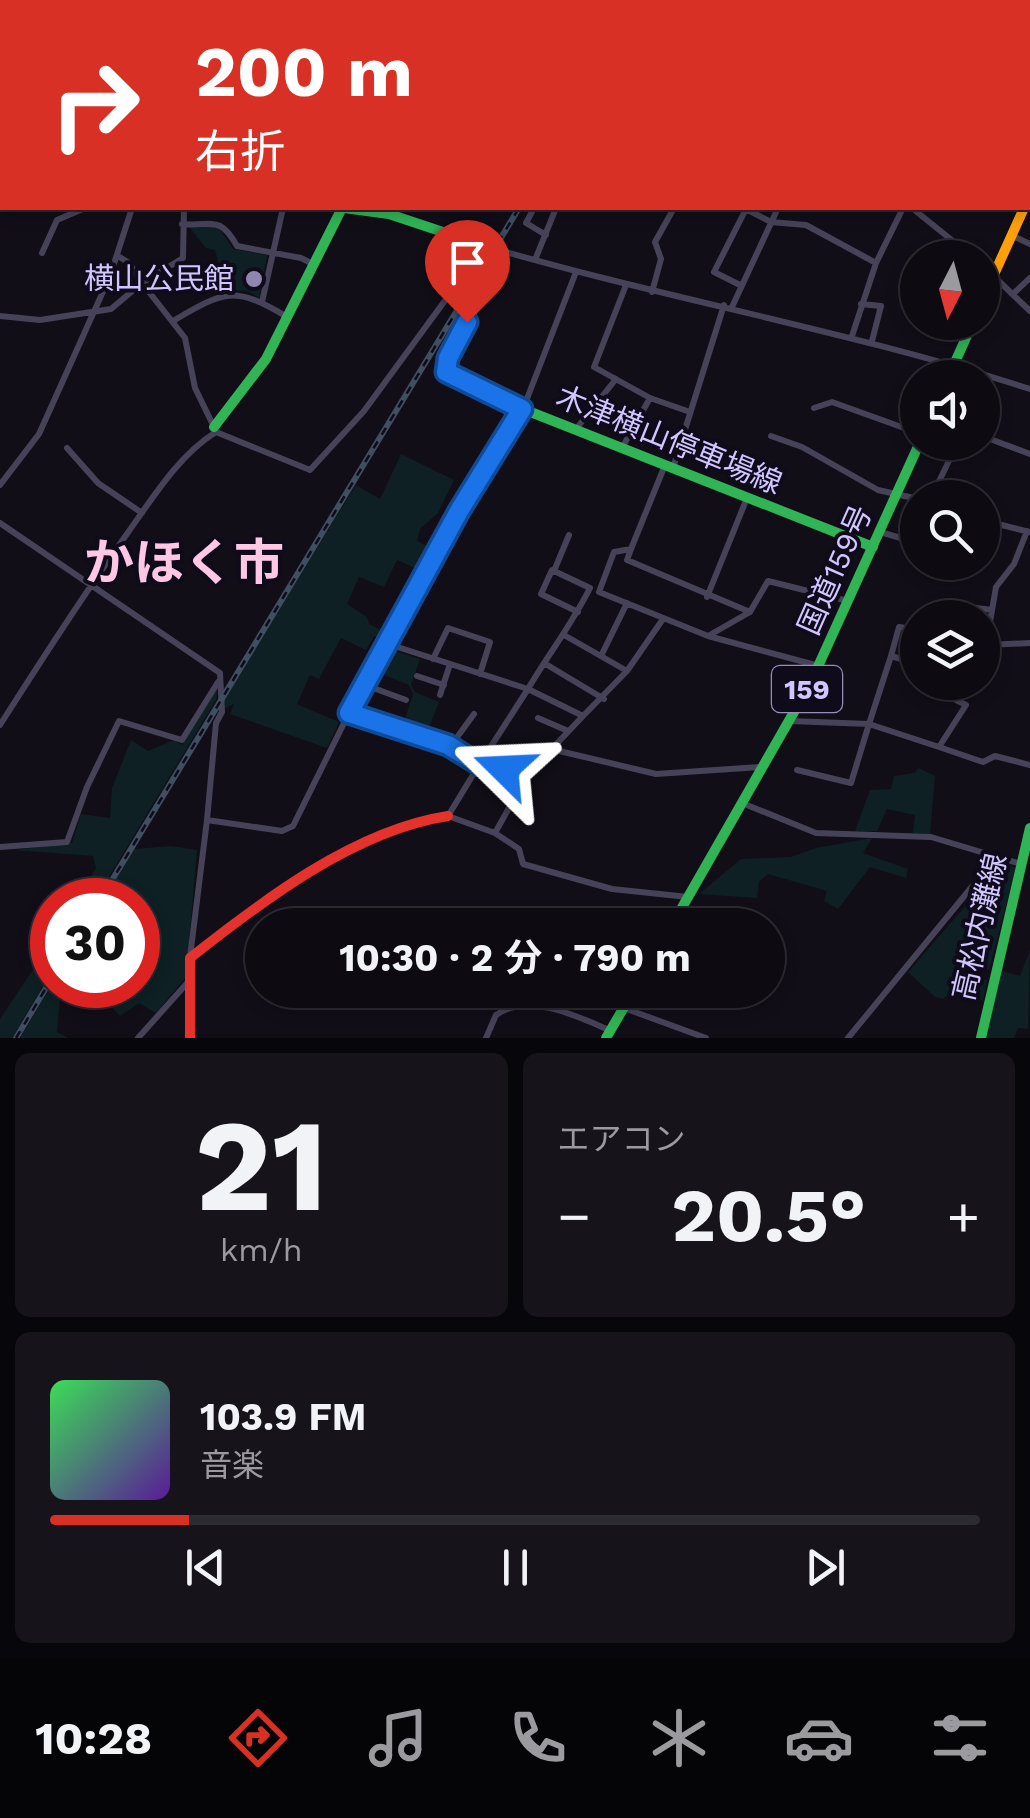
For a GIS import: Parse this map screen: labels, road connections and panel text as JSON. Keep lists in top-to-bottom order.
{
  "streets": {
    "main road": [
      "木津横山停車場線",
      "国道159号",
      "159",
      "高松内灘線"
    ]
  },
  "crossings": [
    ["木津横山停車場線", "国道159号"]
  ],
  "districts": ["かほく市"],
  "places": ["横山公民館"],
  "north": "bottom",
  "page": {
    "turn": ["200 m", "右折"],
    "limit": "30",
    "trip": "10:30 · 2 分 · 790 m",
    "tile": [
      ["21", "km/h"],
      "エアコン"
    ],
    "heat": ["−", "20.5°", "+"],
    "song": ["103.9 FM", "音楽"],
    "tabs": "10:28"
  }
}
